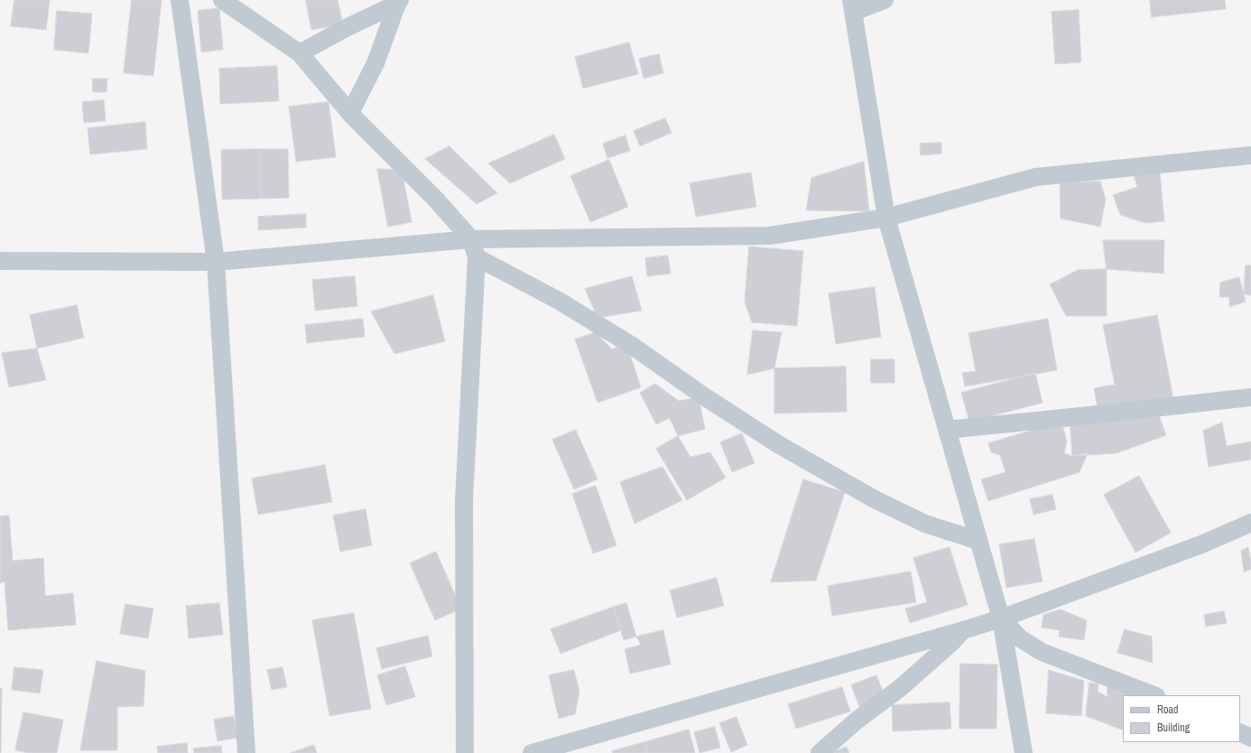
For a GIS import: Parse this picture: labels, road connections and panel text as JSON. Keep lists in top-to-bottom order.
{
  "legend": ["Road", "Building"]
}
